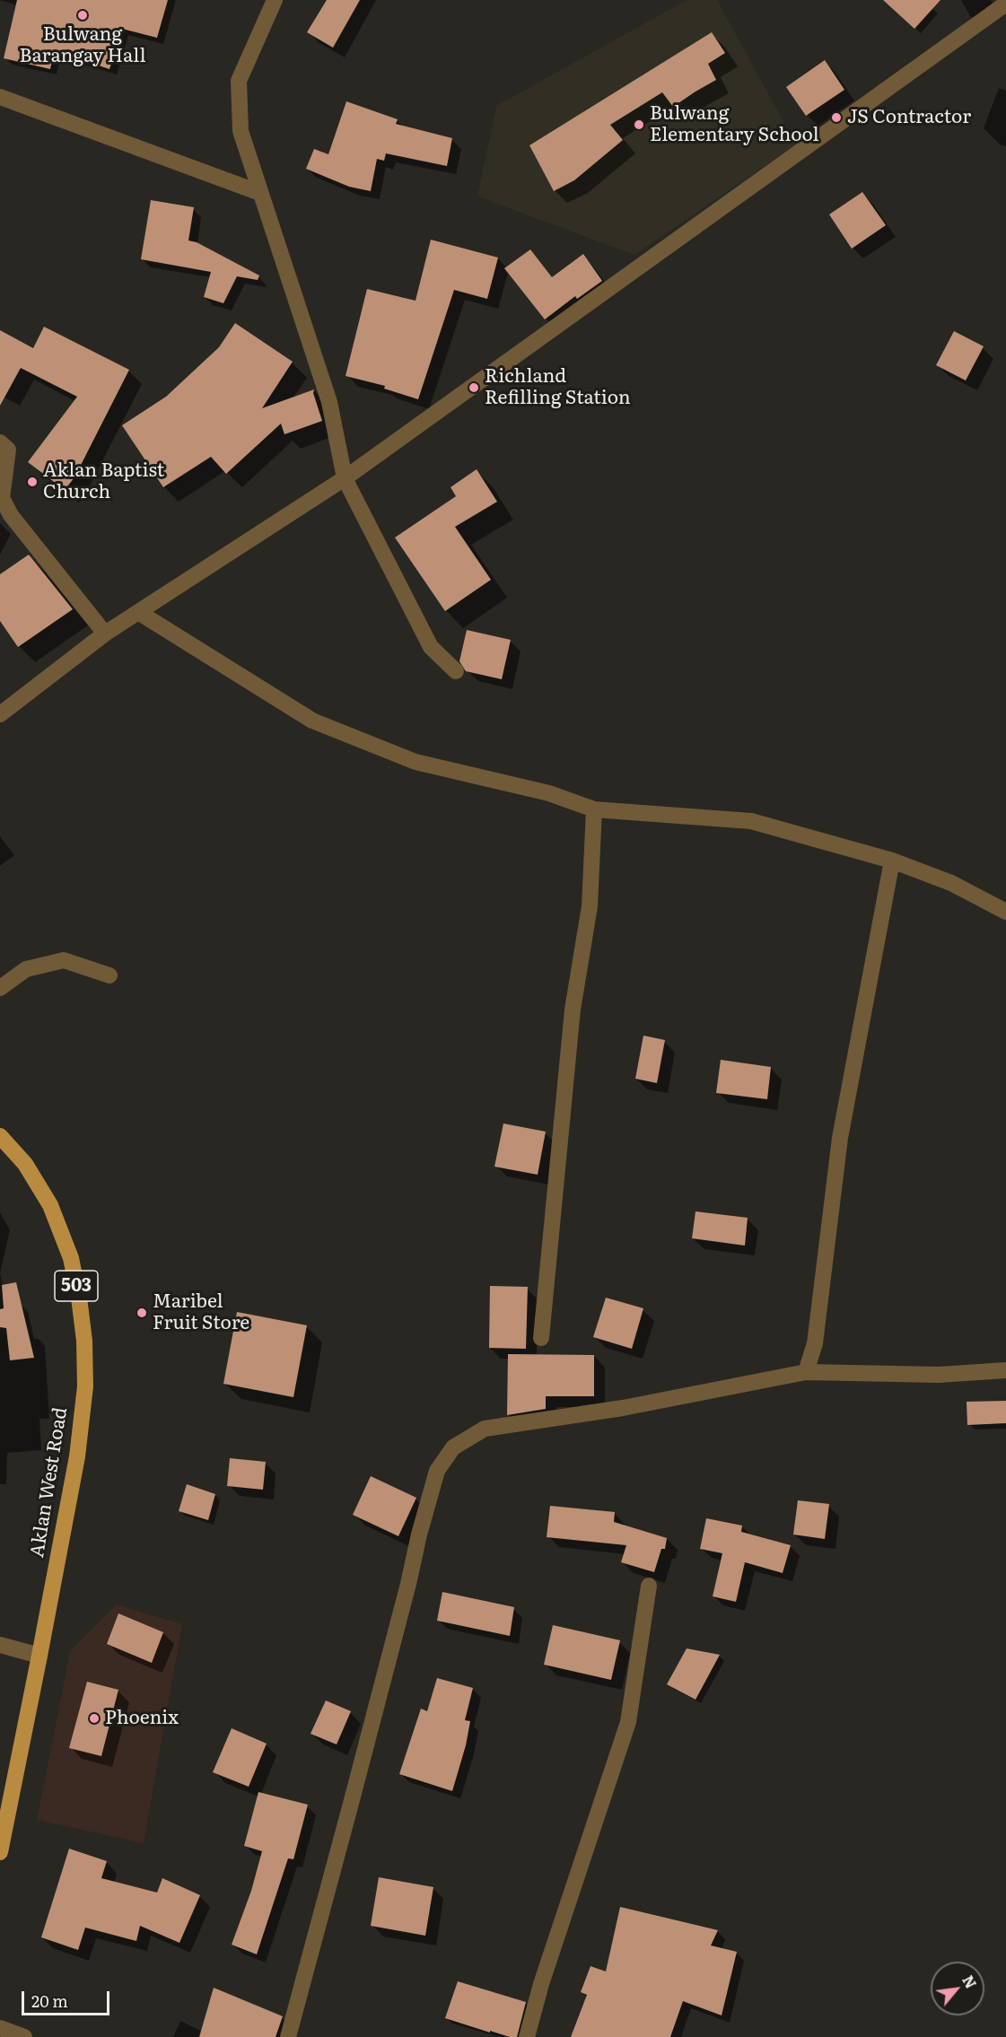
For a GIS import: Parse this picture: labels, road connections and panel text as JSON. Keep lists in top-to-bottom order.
{
  "streets": {
    "main road": ["503", "Aklan West Road"]
  },
  "places": [
    "Bulwang Barangay Hall",
    "JS Contractor",
    "Bulwang Elementary School",
    "Richland Refilling Station",
    "Aklan Baptist Church",
    "Maribel Fruit Store",
    "Phoenix"
  ],
  "scale_bar": "20 m",
  "north": "top right"
}
